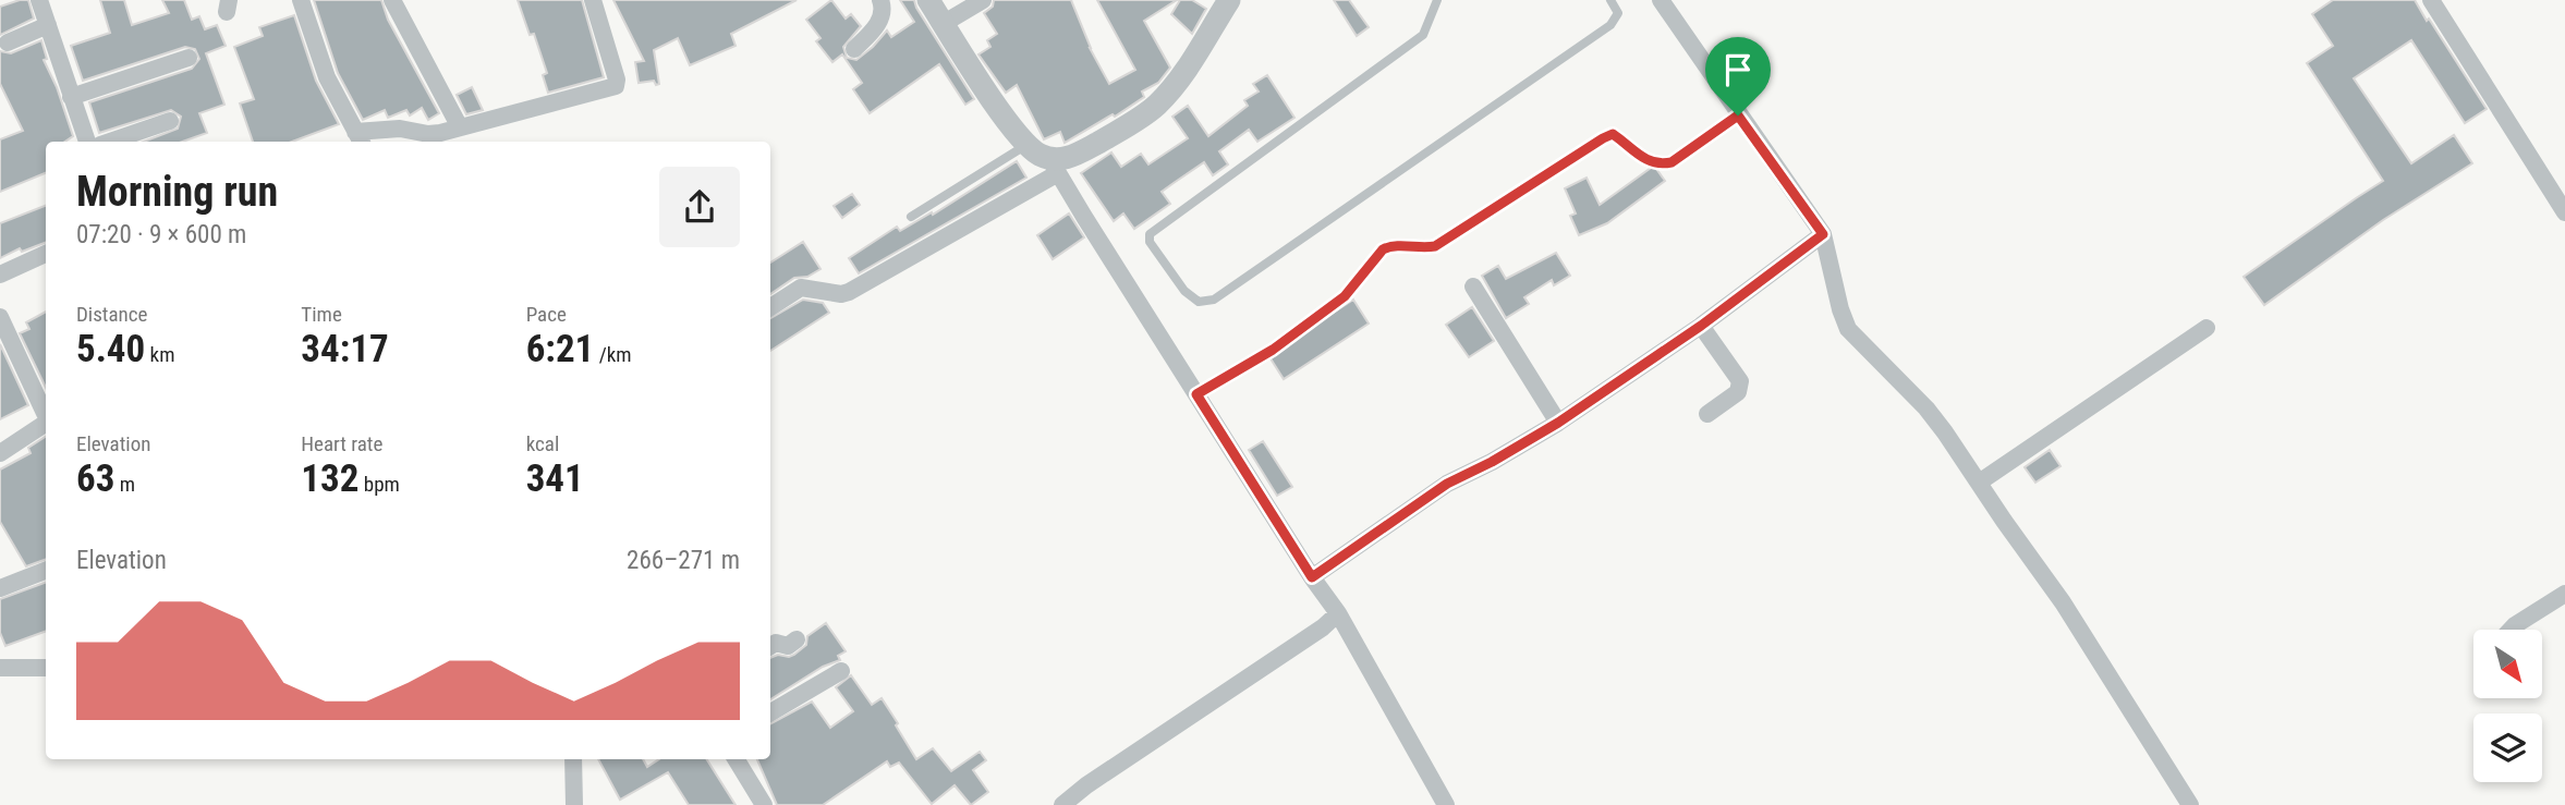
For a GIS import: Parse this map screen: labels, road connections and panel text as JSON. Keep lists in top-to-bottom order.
{
  "north": "bottom right",
  "page": {
    "heading": ["Morning run", "07:20 · 9 × 600 m"],
    "stats": [
      ["Distance", "5.40 km"],
      ["Time", "34:17"],
      ["Pace", "6:21 /km"],
      ["Elevation", "63 m"],
      ["Heart rate", "132 bpm"],
      ["kcal", "341"]
    ],
    "chart": ["Elevation", "266–271 m"]
  }
}
